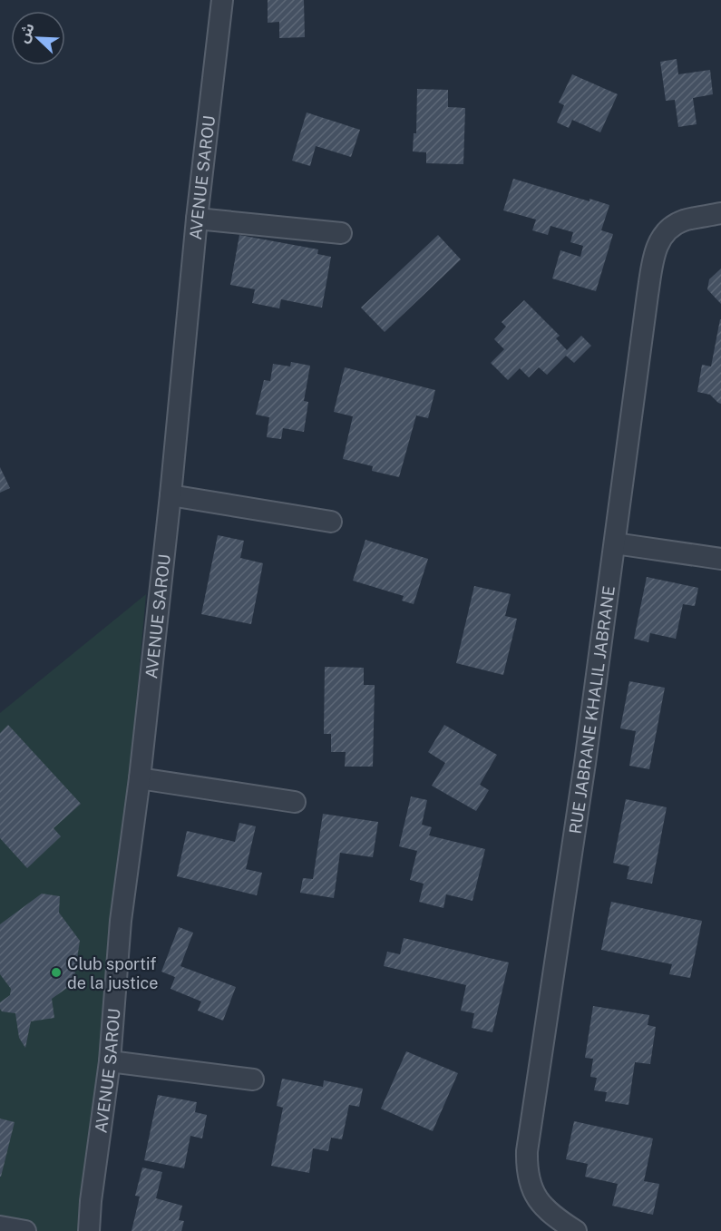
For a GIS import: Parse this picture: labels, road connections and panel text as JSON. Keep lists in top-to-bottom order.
{
  "streets": {
    "street": ["AVENUE SAROU", "RUE JABRANE KHALIL JABRANE"]
  },
  "places": ["Club sportif de la justice"],
  "north": "top left"
}
